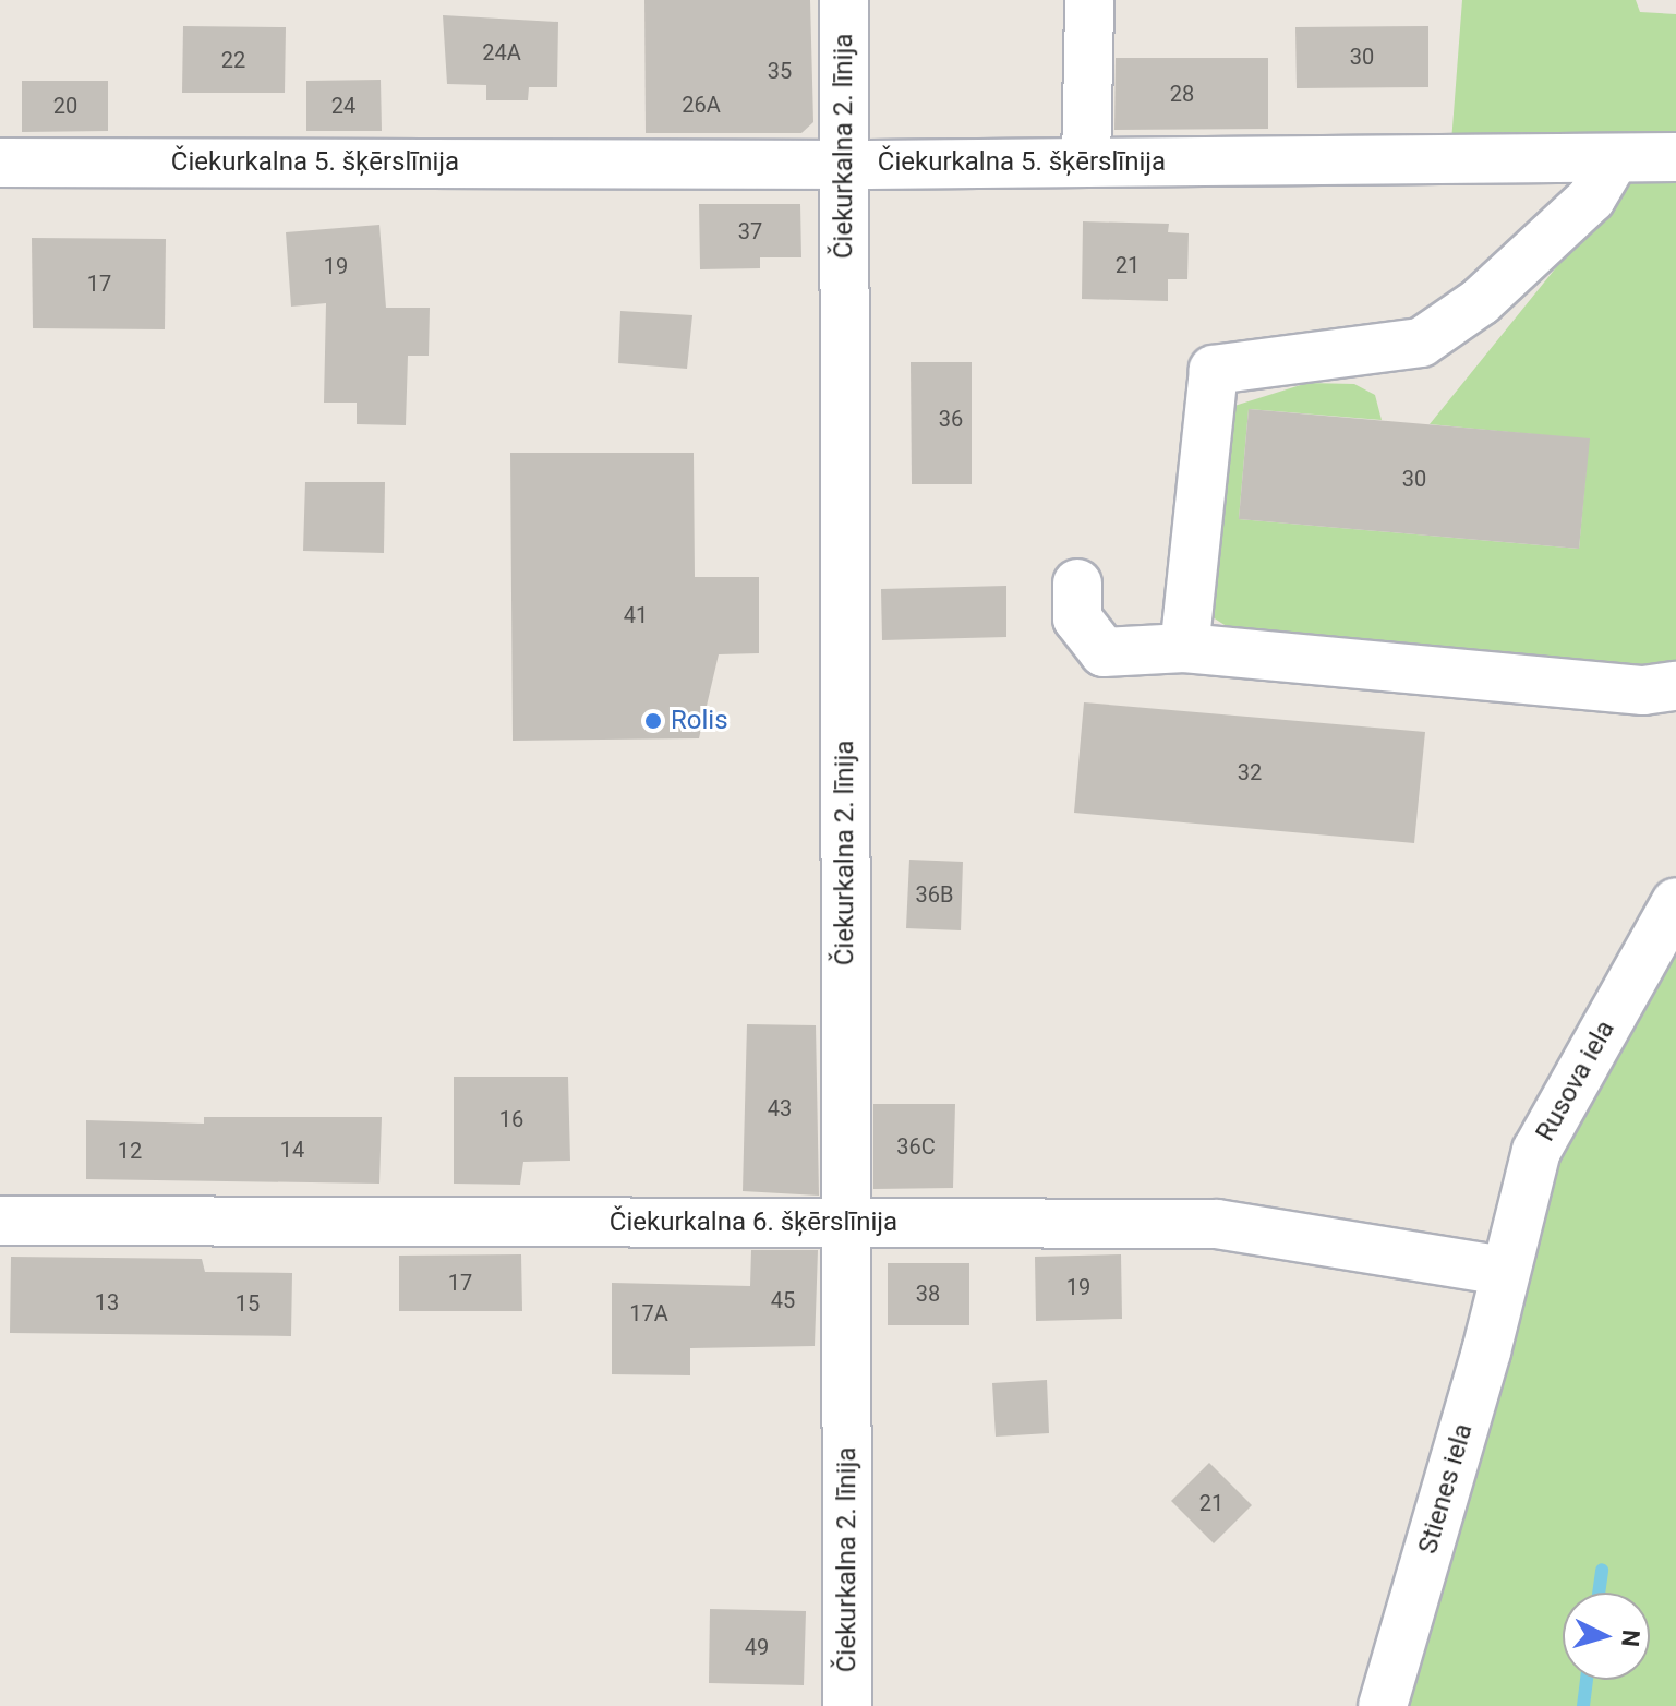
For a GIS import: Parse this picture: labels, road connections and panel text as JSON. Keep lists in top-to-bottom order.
{
  "streets": {
    "street": [
      "Čiekurkalna 2. līnija",
      "Čiekurkalna 5. šķērslīnija",
      "Rusova iela",
      "Čiekurkalna 6. šķērslīnija",
      "Stienes iela"
    ]
  },
  "crossings": [
    ["Čiekurkalna 2. līnija", "Čiekurkalna 5. šķērslīnija"],
    ["Čiekurkalna 2. līnija", "Čiekurkalna 6. šķērslīnija"],
    ["Rusova iela", "Čiekurkalna 6. šķērslīnija"],
    ["Rusova iela", "Stienes iela"],
    ["Čiekurkalna 6. šķērslīnija", "Stienes iela"]
  ],
  "places": ["Rolis"],
  "house_numbers": [
    "24A",
    "30",
    "22",
    "35",
    "28",
    "26A",
    "20",
    "24",
    "37",
    "21",
    "19",
    "17",
    "36",
    "30",
    "41",
    "32",
    "36B",
    "43",
    "16",
    "36C",
    "14",
    "12",
    "17",
    "19",
    "38",
    "45",
    "13",
    "15",
    "17A",
    "21",
    "49"
  ],
  "north": "right"
}
